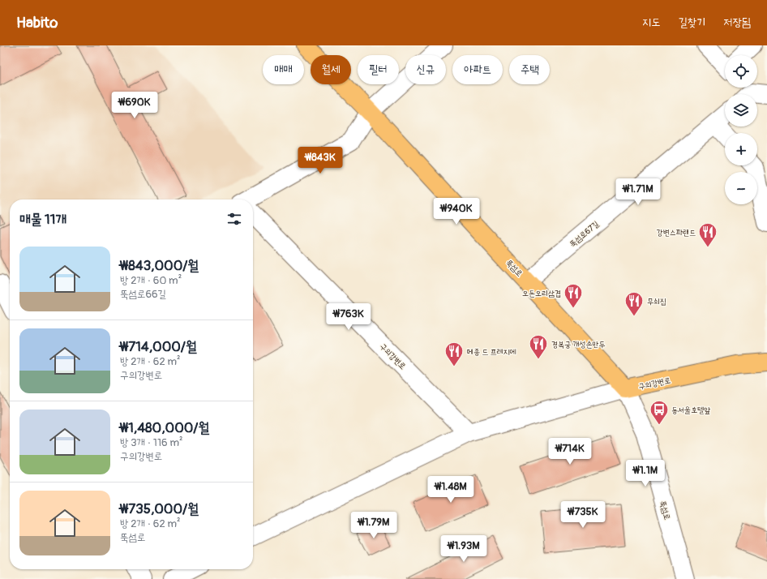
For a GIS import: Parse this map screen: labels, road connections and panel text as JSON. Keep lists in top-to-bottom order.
{
  "streets": {
    "main road": ["뚝섬로", "구의강변로"],
    "street": ["뚝섬로67길"]
  },
  "crossings": [
    ["뚝섬로67길", "뚝섬로"],
    ["뚝섬로", "구의강변로"]
  ],
  "places": {
    "restaurant": [
      "강변스파랜드",
      "오돈오리삼겹",
      "무쇠집",
      "경복궁 개성손만두",
      "메종 드 프레지에"
    ],
    "bus stop": ["동서울호텔앞"]
  },
  "page": {
    "header": "Habito",
    "nav": ["지도", "길찾기", "저장됨"],
    "map_buttons": ["+", "−"],
    "chip": [
      "매매",
      "월세",
      "필터",
      "신규",
      "아파트",
      "주택"
    ],
    "price": [
      "₩690K",
      "₩843K",
      "₩1.71M",
      "₩940K",
      "₩763K",
      "₩714K",
      "₩1.1M",
      "₩1.48M",
      "₩735K",
      "₩1.79M",
      "₩1.93M"
    ],
    "heading": "매물 11개",
    "list": [
      {
        "name": "₩843,000/월",
        "note": "방 2개 · 60 m² · 뚝섬로66길"
      },
      {
        "name": "₩714,000/월",
        "note": "방 2개 · 62 m² · 구의강변로"
      },
      {
        "name": "₩1,480,000/월",
        "note": "방 3개 · 116 m² · 구의강변로"
      },
      {
        "name": "₩735,000/월",
        "note": "방 2개 · 62 m² · 뚝섬로"
      }
    ]
  }
}
